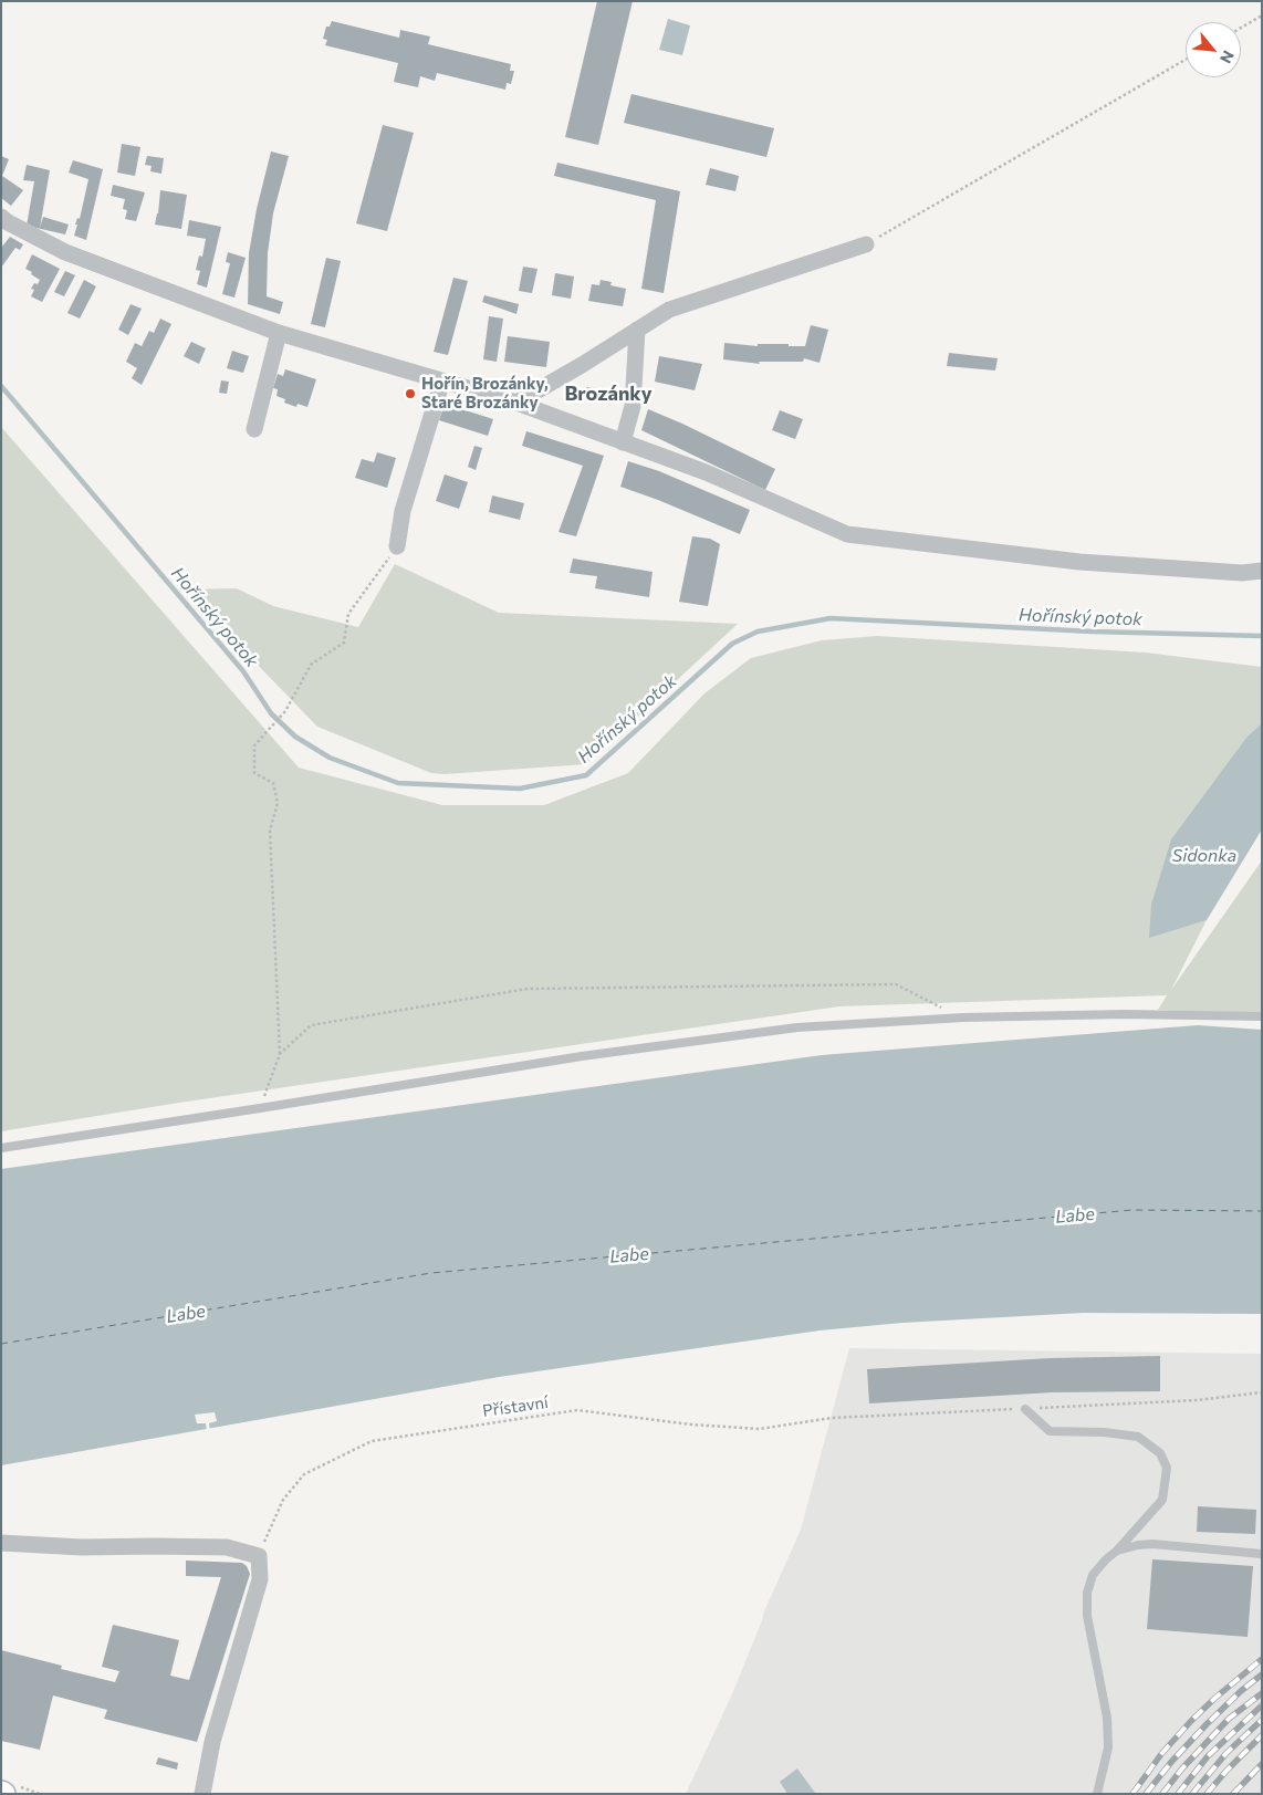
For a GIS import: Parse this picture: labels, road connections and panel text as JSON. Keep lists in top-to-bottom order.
{
  "streets": {
    "path": ["Přístavní"]
  },
  "districts": ["Brozánky"],
  "water": ["Hořínský potok", "Sidonka", "Labe"],
  "places": ["Hořín, Brozánky, Staré Brozánky"],
  "north": "bottom right"
}
